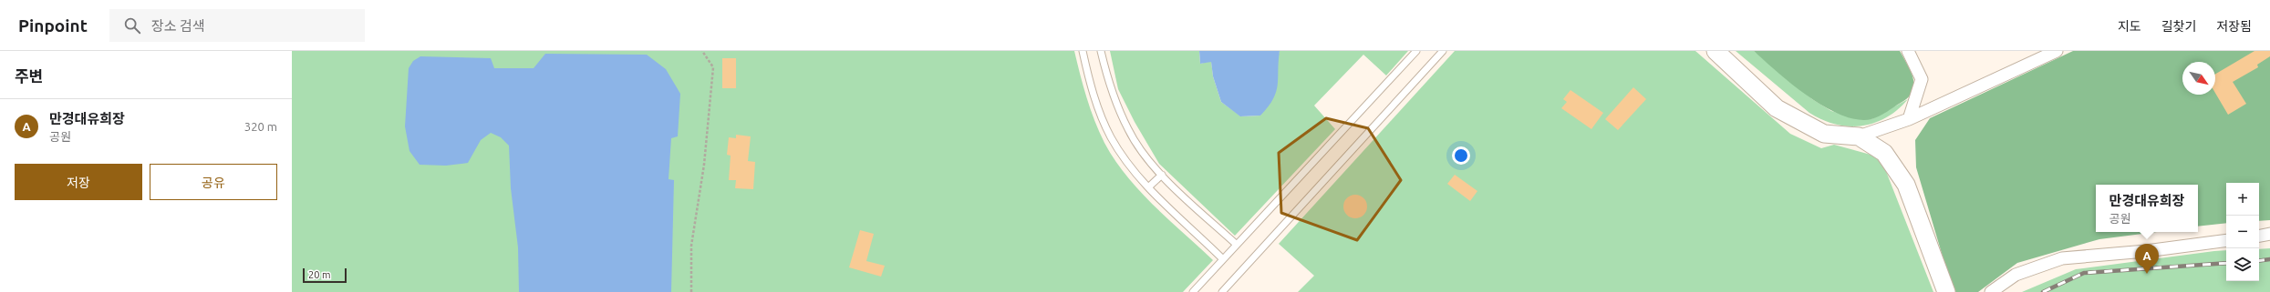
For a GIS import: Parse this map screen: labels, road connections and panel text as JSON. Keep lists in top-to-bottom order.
{
  "scale_bar": "20 m",
  "north": "bottom right",
  "page": {
    "header": "Pinpoint",
    "search": "장소 검색",
    "nav": ["지도", "길찾기", "저장됨"],
    "heading": "주변",
    "list": [
      {
        "mark": "A",
        "name": "만경대유희장",
        "note": "공원",
        "value": "320 m"
      }
    ],
    "buttons": ["저장", "공유"],
    "map_buttons": ["+", "−"],
    "popup": ["만경대유희장", "공원"],
    "pins": "A",
    "scale": "20 m"
  }
}
